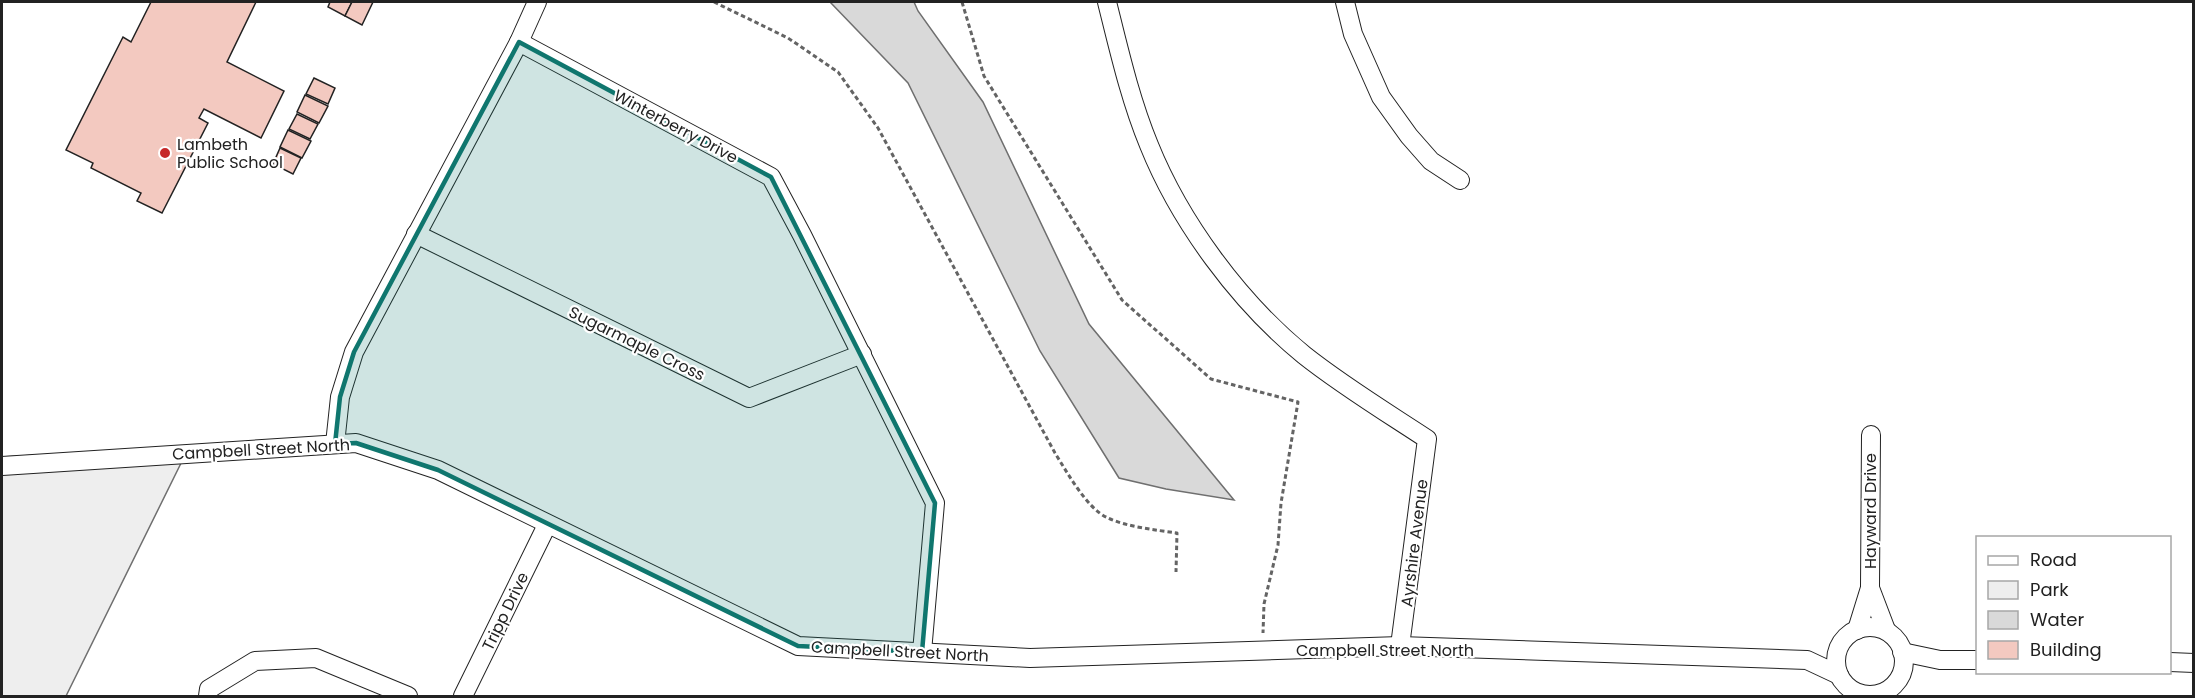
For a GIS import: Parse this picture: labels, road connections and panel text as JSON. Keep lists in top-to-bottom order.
{
  "streets": {
    "street": [
      "Winterberry Drive",
      "Sugarmaple Cross",
      "Campbell Street North",
      "Hayward Drive",
      "Ayrshire Avenue",
      "Tripp Drive"
    ]
  },
  "crossings": [
    ["Winterberry Drive", "Sugarmaple Cross"],
    ["Winterberry Drive", "Campbell Street North"],
    ["Campbell Street North", "Hayward Drive"],
    ["Campbell Street North", "Ayrshire Avenue"],
    ["Campbell Street North", "Tripp Drive"]
  ],
  "places": ["Lambeth Public School"],
  "legend": [
    "Road",
    "Park",
    "Water",
    "Building"
  ]
}
